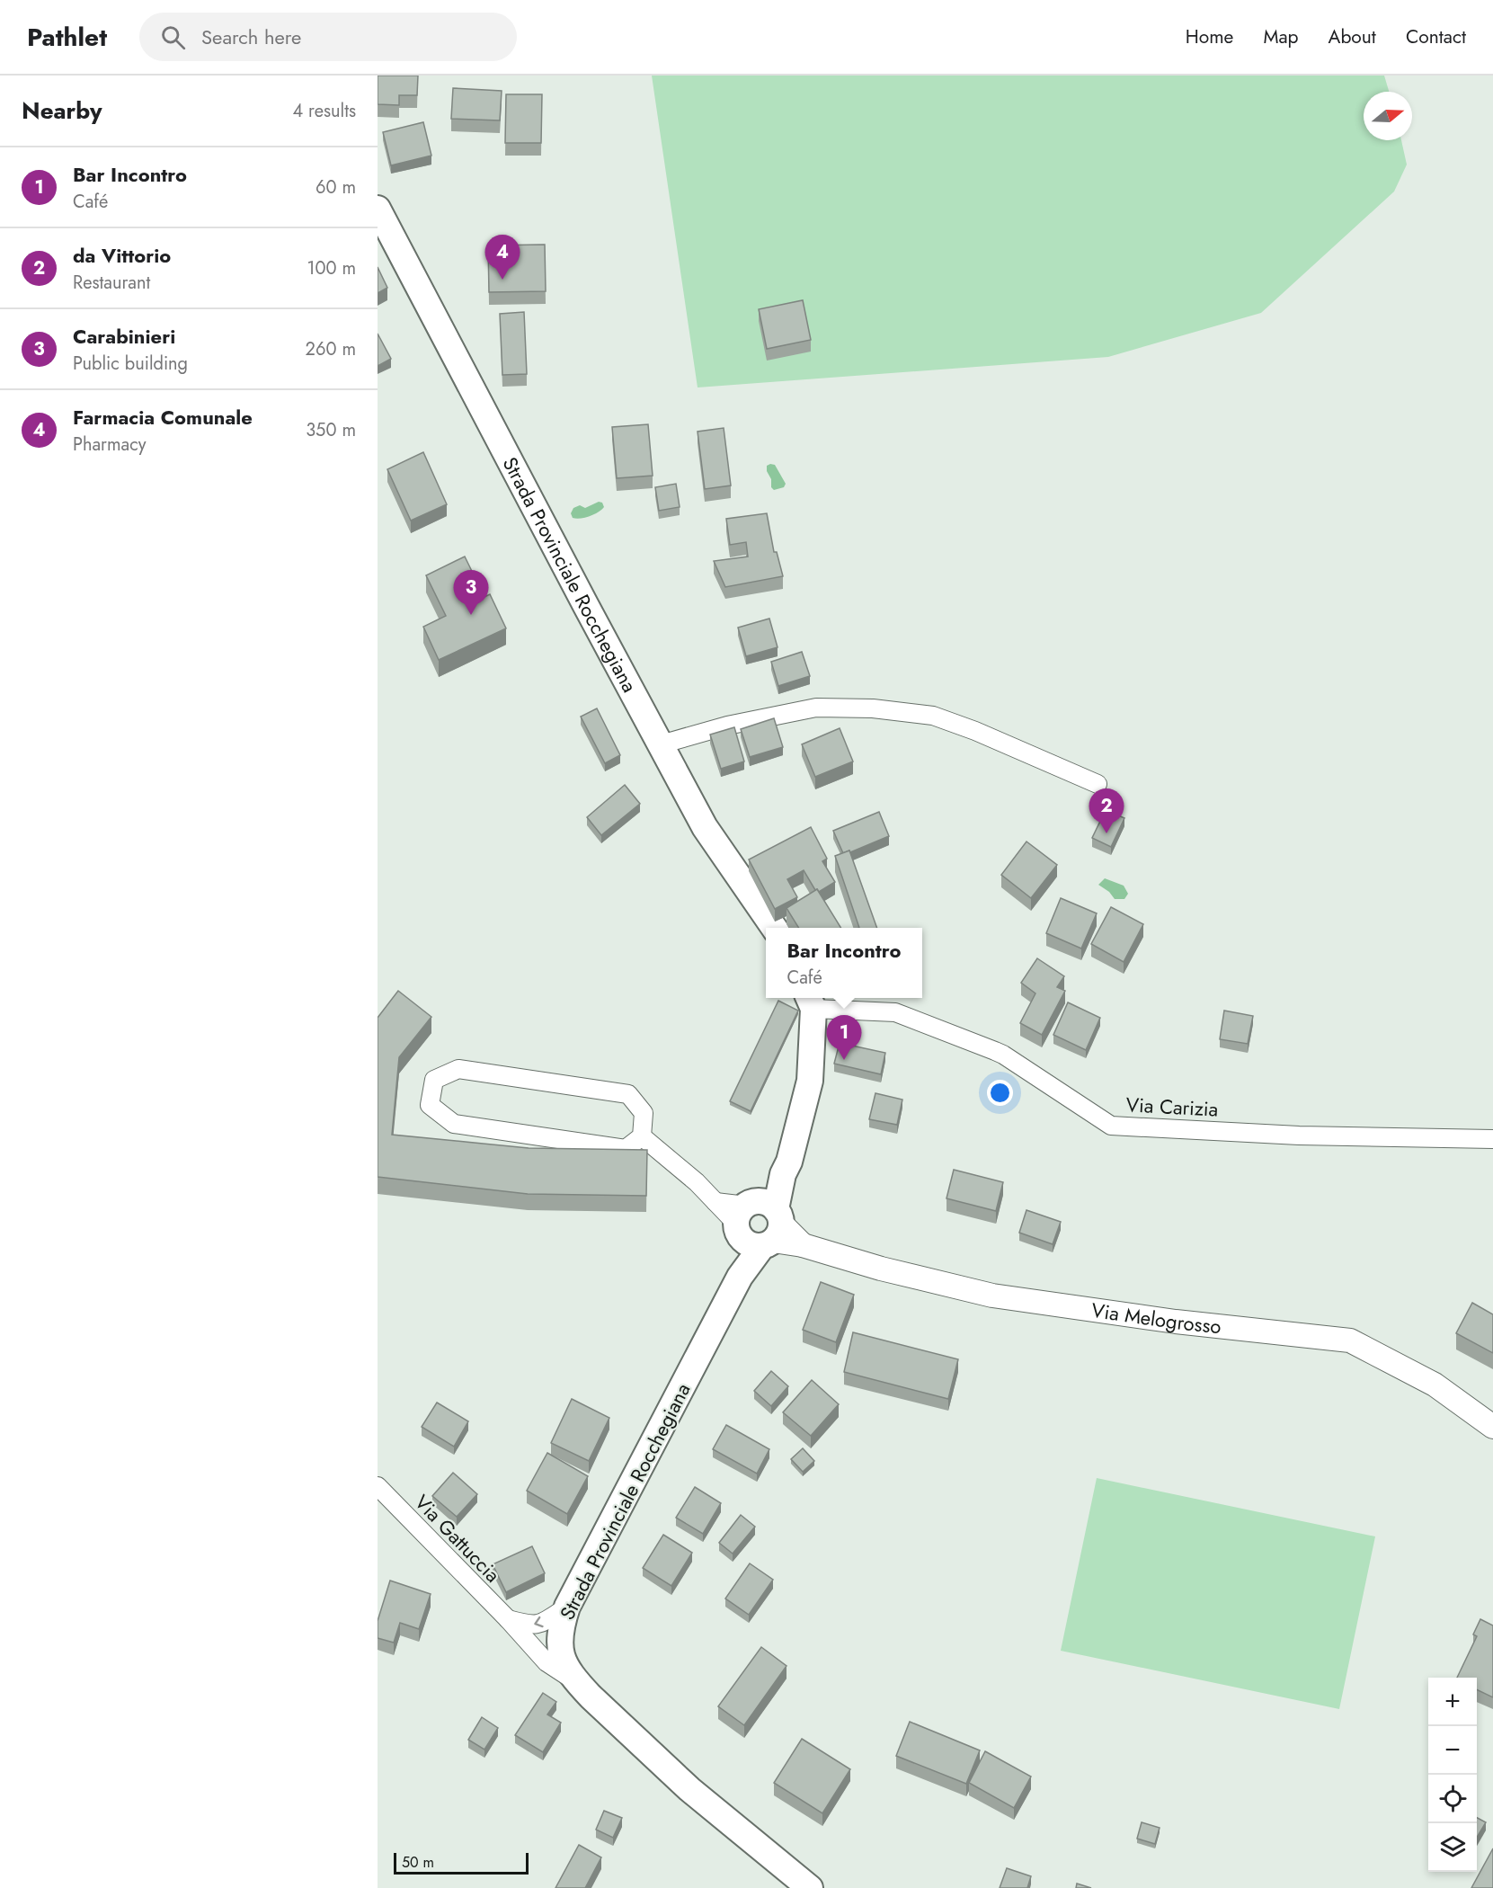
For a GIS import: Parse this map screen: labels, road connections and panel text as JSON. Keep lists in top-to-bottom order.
{
  "streets": {
    "main road": ["Strada Provinciale Rocchegiana"],
    "street": ["Via Carizia", "Via Melogrosso", "Via Gattuccia"]
  },
  "crossings": [
    ["Strada Provinciale Rocchegiana", "Via Carizia"],
    ["Strada Provinciale Rocchegiana", "Via Melogrosso"],
    ["Strada Provinciale Rocchegiana", "Via Gattuccia"]
  ],
  "scale_bar": "50 m",
  "north": "right",
  "page": {
    "header": "Pathlet",
    "search": "Search here",
    "nav": [
      "Home",
      "Map",
      "About",
      "Contact"
    ],
    "heading": ["Nearby", "4 results"],
    "list": [
      {
        "mark": "1",
        "name": "Bar Incontro",
        "note": "Café",
        "value": "60 m"
      },
      {
        "mark": "2",
        "name": "da Vittorio",
        "note": "Restaurant",
        "value": "100 m"
      },
      {
        "mark": "3",
        "name": "Carabinieri",
        "note": "Public building",
        "value": "260 m"
      },
      {
        "mark": "4",
        "name": "Farmacia Comunale",
        "note": "Pharmacy",
        "value": "350 m"
      }
    ],
    "pins": [
      "4",
      "3",
      "2",
      "1"
    ],
    "popup": ["Bar Incontro", "Café"],
    "map_buttons": ["+", "−"],
    "scale": "50 m"
  }
}
